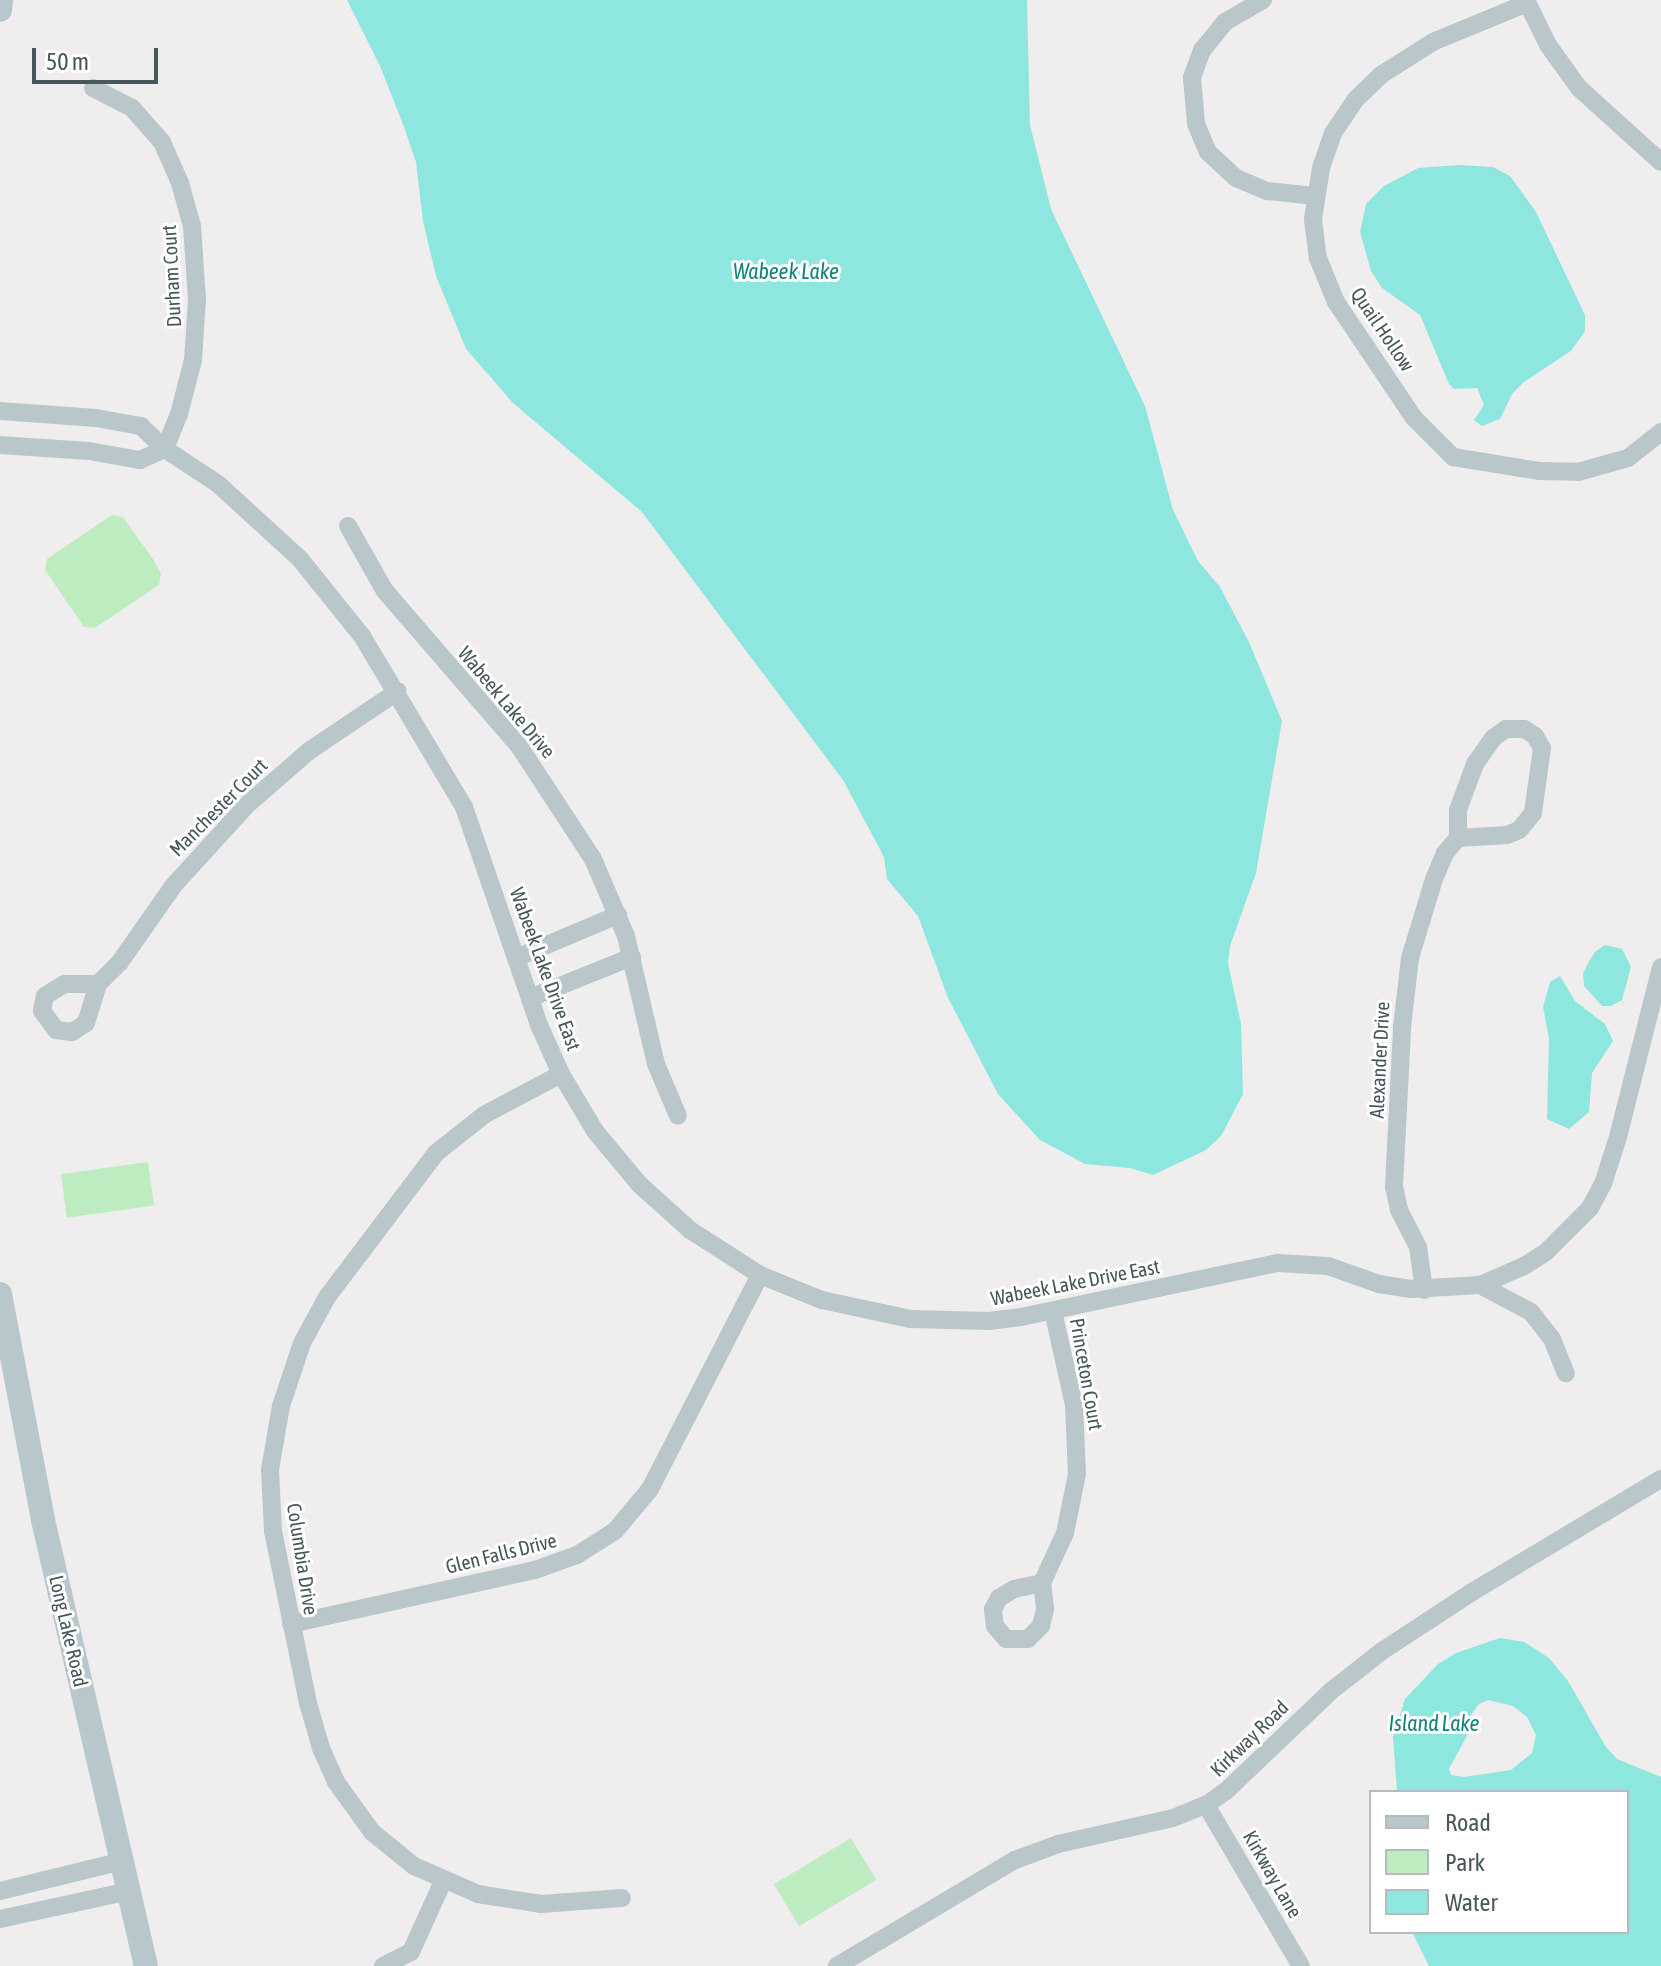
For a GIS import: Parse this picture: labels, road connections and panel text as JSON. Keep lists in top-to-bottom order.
{
  "streets": {
    "main road": ["Long Lake Road"],
    "street": [
      "Durham Court",
      "Quail Hollow",
      "Wabeek Lake Drive",
      "Manchester Court",
      "Wabeek Lake Drive East",
      "Alexander Drive",
      "Princeton Court",
      "Glen Falls Drive",
      "Columbia Drive",
      "Kirkway Road",
      "Kirkway Lane"
    ]
  },
  "crossings": [
    ["Durham Court", "Wabeek Lake Drive East"],
    ["Manchester Court", "Wabeek Lake Drive East"],
    ["Wabeek Lake Drive East", "Alexander Drive"],
    ["Wabeek Lake Drive East", "Princeton Court"],
    ["Wabeek Lake Drive East", "Glen Falls Drive"],
    ["Wabeek Lake Drive East", "Columbia Drive"],
    ["Glen Falls Drive", "Columbia Drive"],
    ["Kirkway Road", "Kirkway Lane"]
  ],
  "water": ["Wabeek Lake", "Island Lake"],
  "legend": ["Road", "Park", "Water"],
  "scale_bar": "50 m"
}
